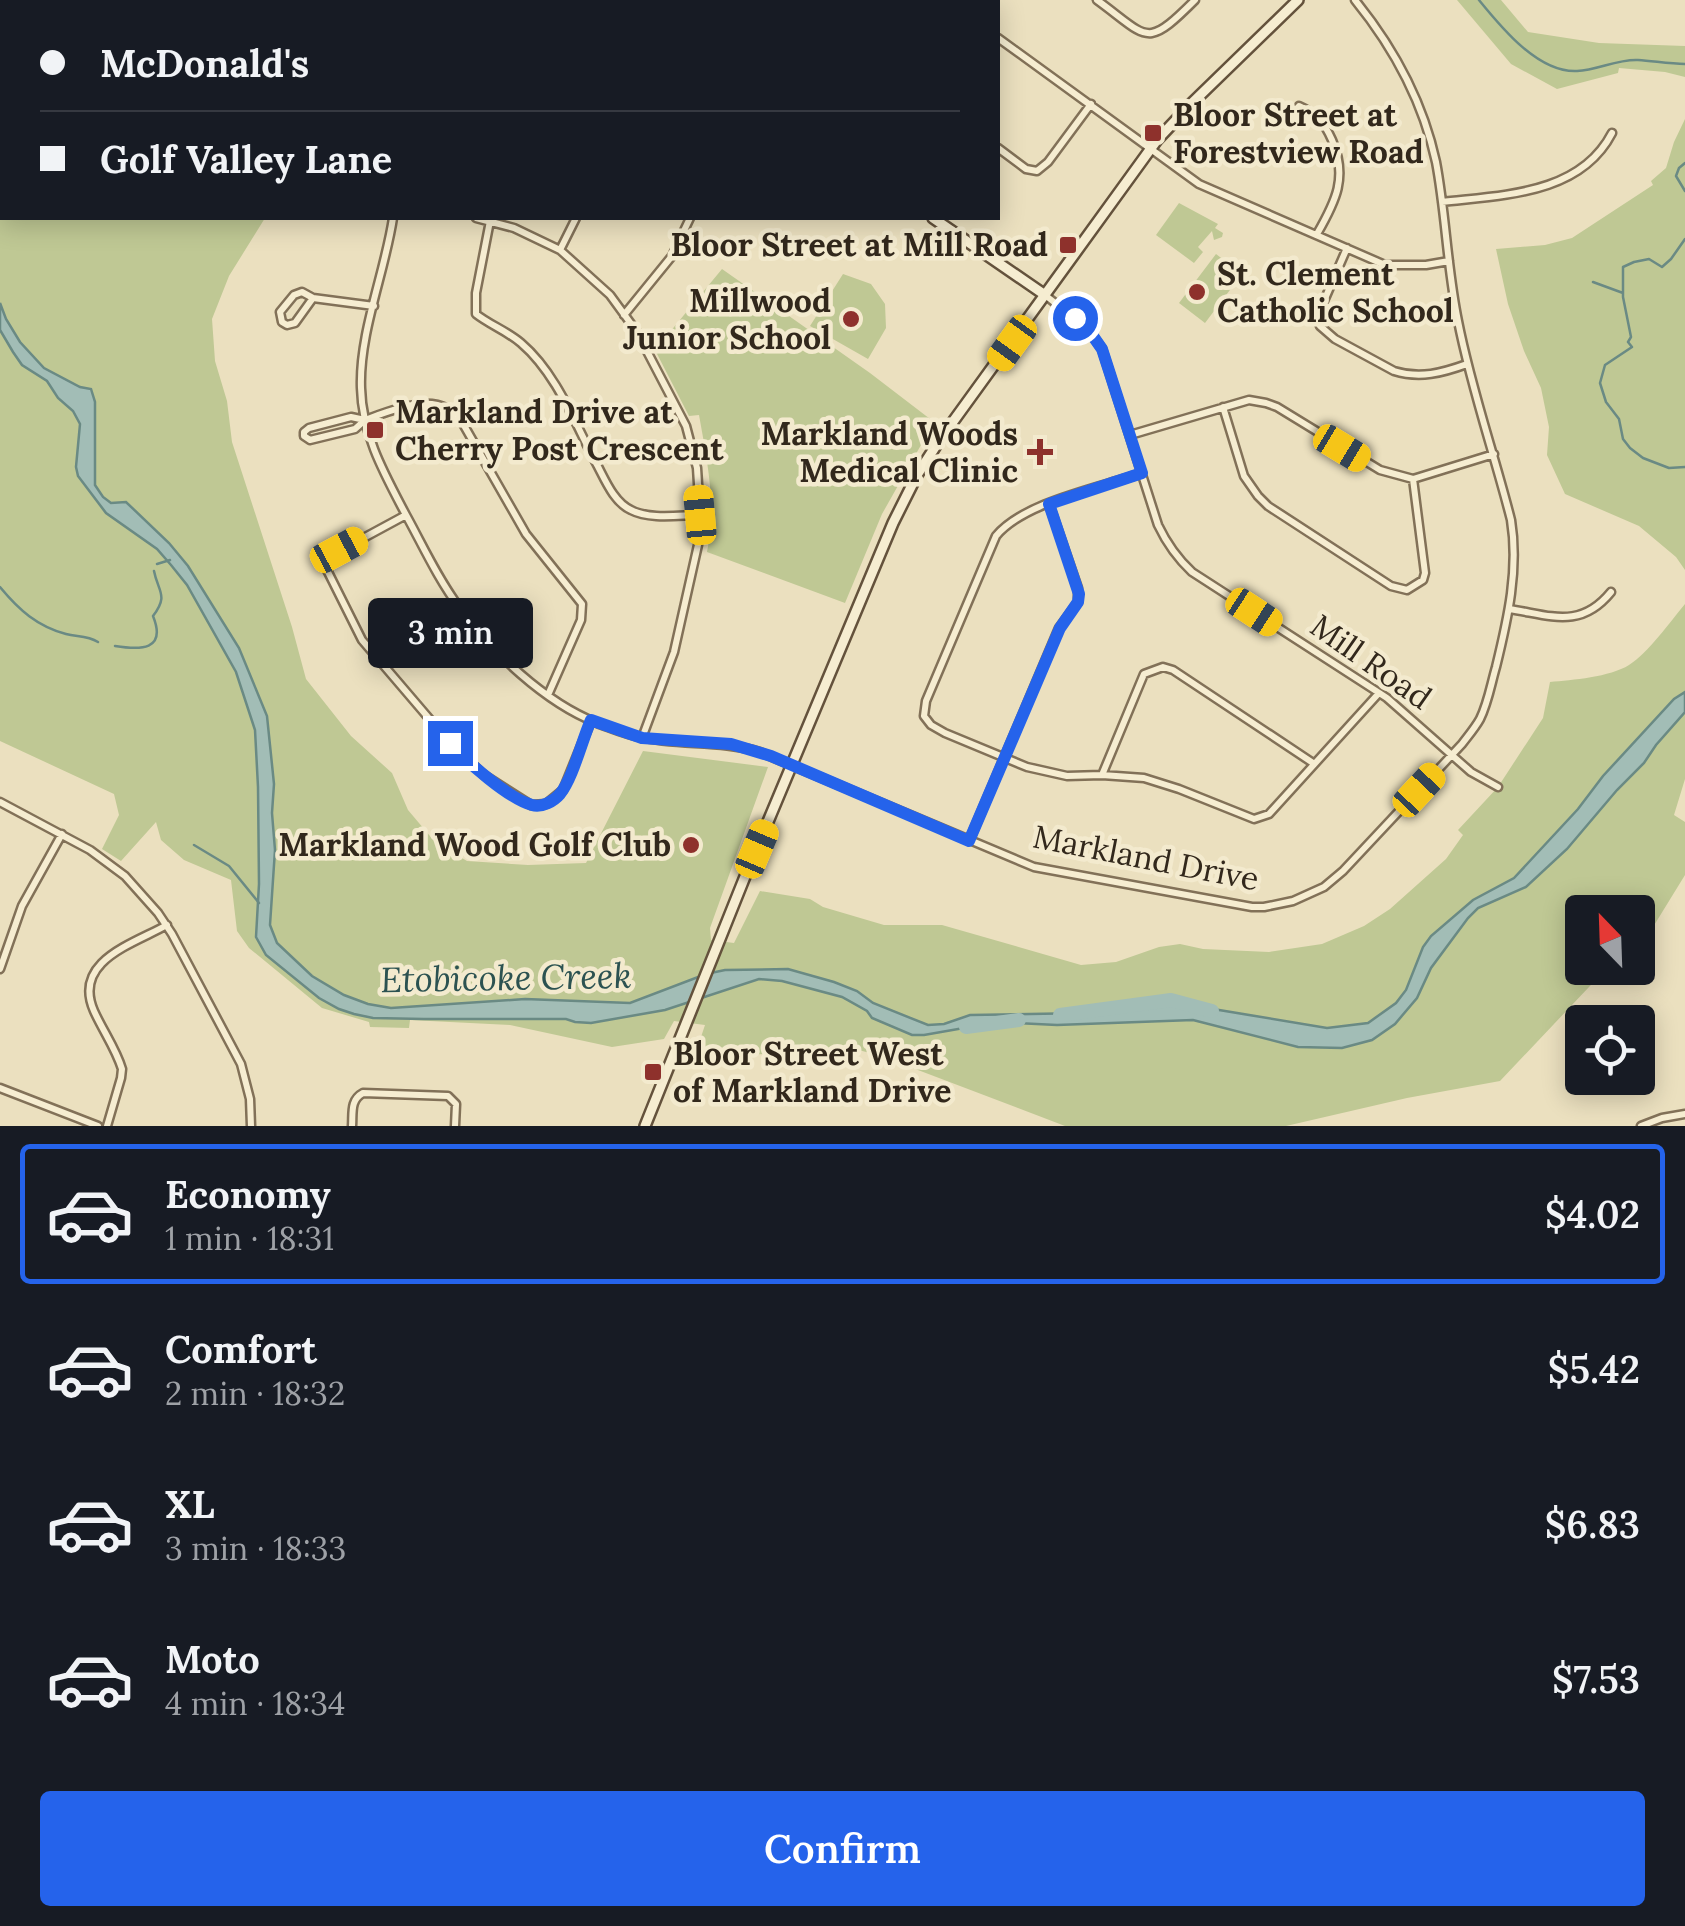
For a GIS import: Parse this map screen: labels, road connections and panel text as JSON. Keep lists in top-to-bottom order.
{
  "streets": {
    "main road": ["Mill Road"],
    "street": ["Markland Drive"]
  },
  "crossings": [
    ["Mill Road", "Markland Drive"]
  ],
  "water": ["Etobicoke Creek"],
  "places": {
    "transit": [
      "Bloor Street at Forestview Road",
      "Bloor Street at Mill Road",
      "Markland Drive at Cherry Post Crescent",
      "Bloor Street West of Markland Drive"
    ],
    "other": ["St. Clement Catholic School", "Millwood Junior School", "Markland Wood Golf Club"],
    "health": ["Markland Woods Medical Clinic"]
  },
  "north": "top left",
  "page": {
    "banner": ["McDonald's", "Golf Valley Lane"],
    "bubble": "3 min",
    "list": [
      {
        "name": "Economy",
        "note": "1 min · 18:31",
        "value": "$4.02"
      },
      {
        "name": "Comfort",
        "note": "2 min · 18:32",
        "value": "$5.42"
      },
      {
        "name": "XL",
        "note": "3 min · 18:33",
        "value": "$6.83"
      },
      {
        "name": "Moto",
        "note": "4 min · 18:34",
        "value": "$7.53"
      }
    ],
    "buttons": "Confirm"
  }
}
